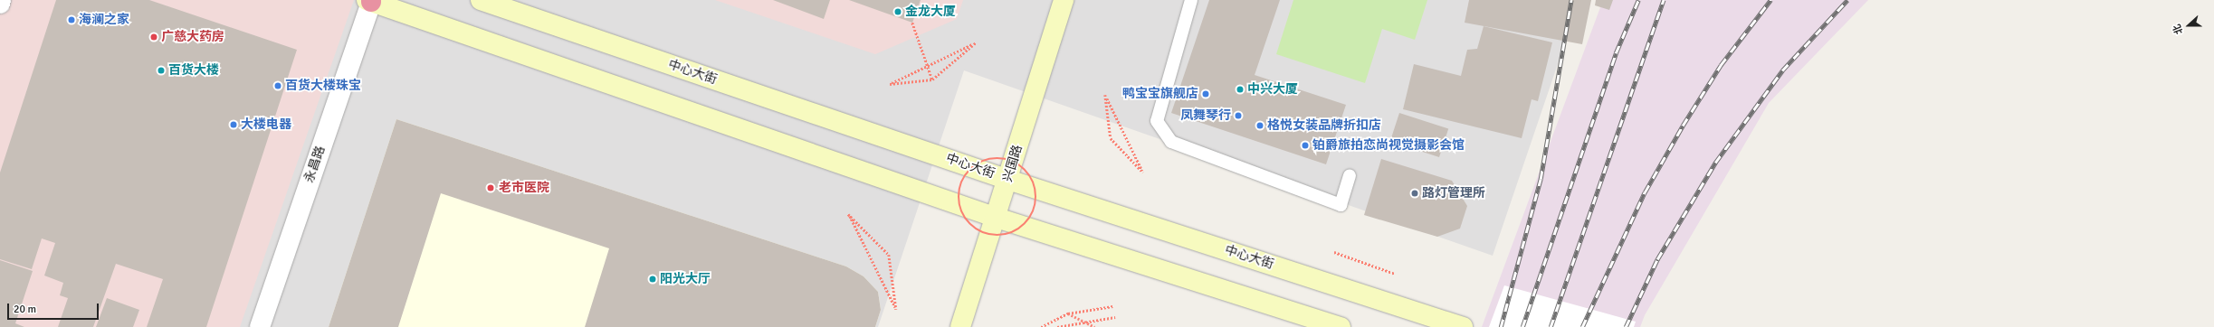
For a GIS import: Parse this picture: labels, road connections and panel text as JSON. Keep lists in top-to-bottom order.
{
  "streets": {
    "main road": ["中心大街", "兴国路"],
    "street": ["永昌路"]
  },
  "crossings": [
    ["中心大街", "兴国路"]
  ],
  "places": [
    "金龙大厦",
    "海澜之家",
    "广慈大药房",
    "百货大楼",
    "百货大楼珠宝",
    "中兴大厦",
    "鸭宝宝旗舰店",
    "凤舞琴行",
    "大楼电器",
    "格悦女装品牌折扣店",
    "铂爵旅拍恋尚视觉摄影会馆",
    "老市医院",
    "路灯管理所",
    "阳光大厅"
  ],
  "scale_bar": "20 m",
  "north": "left"
}
